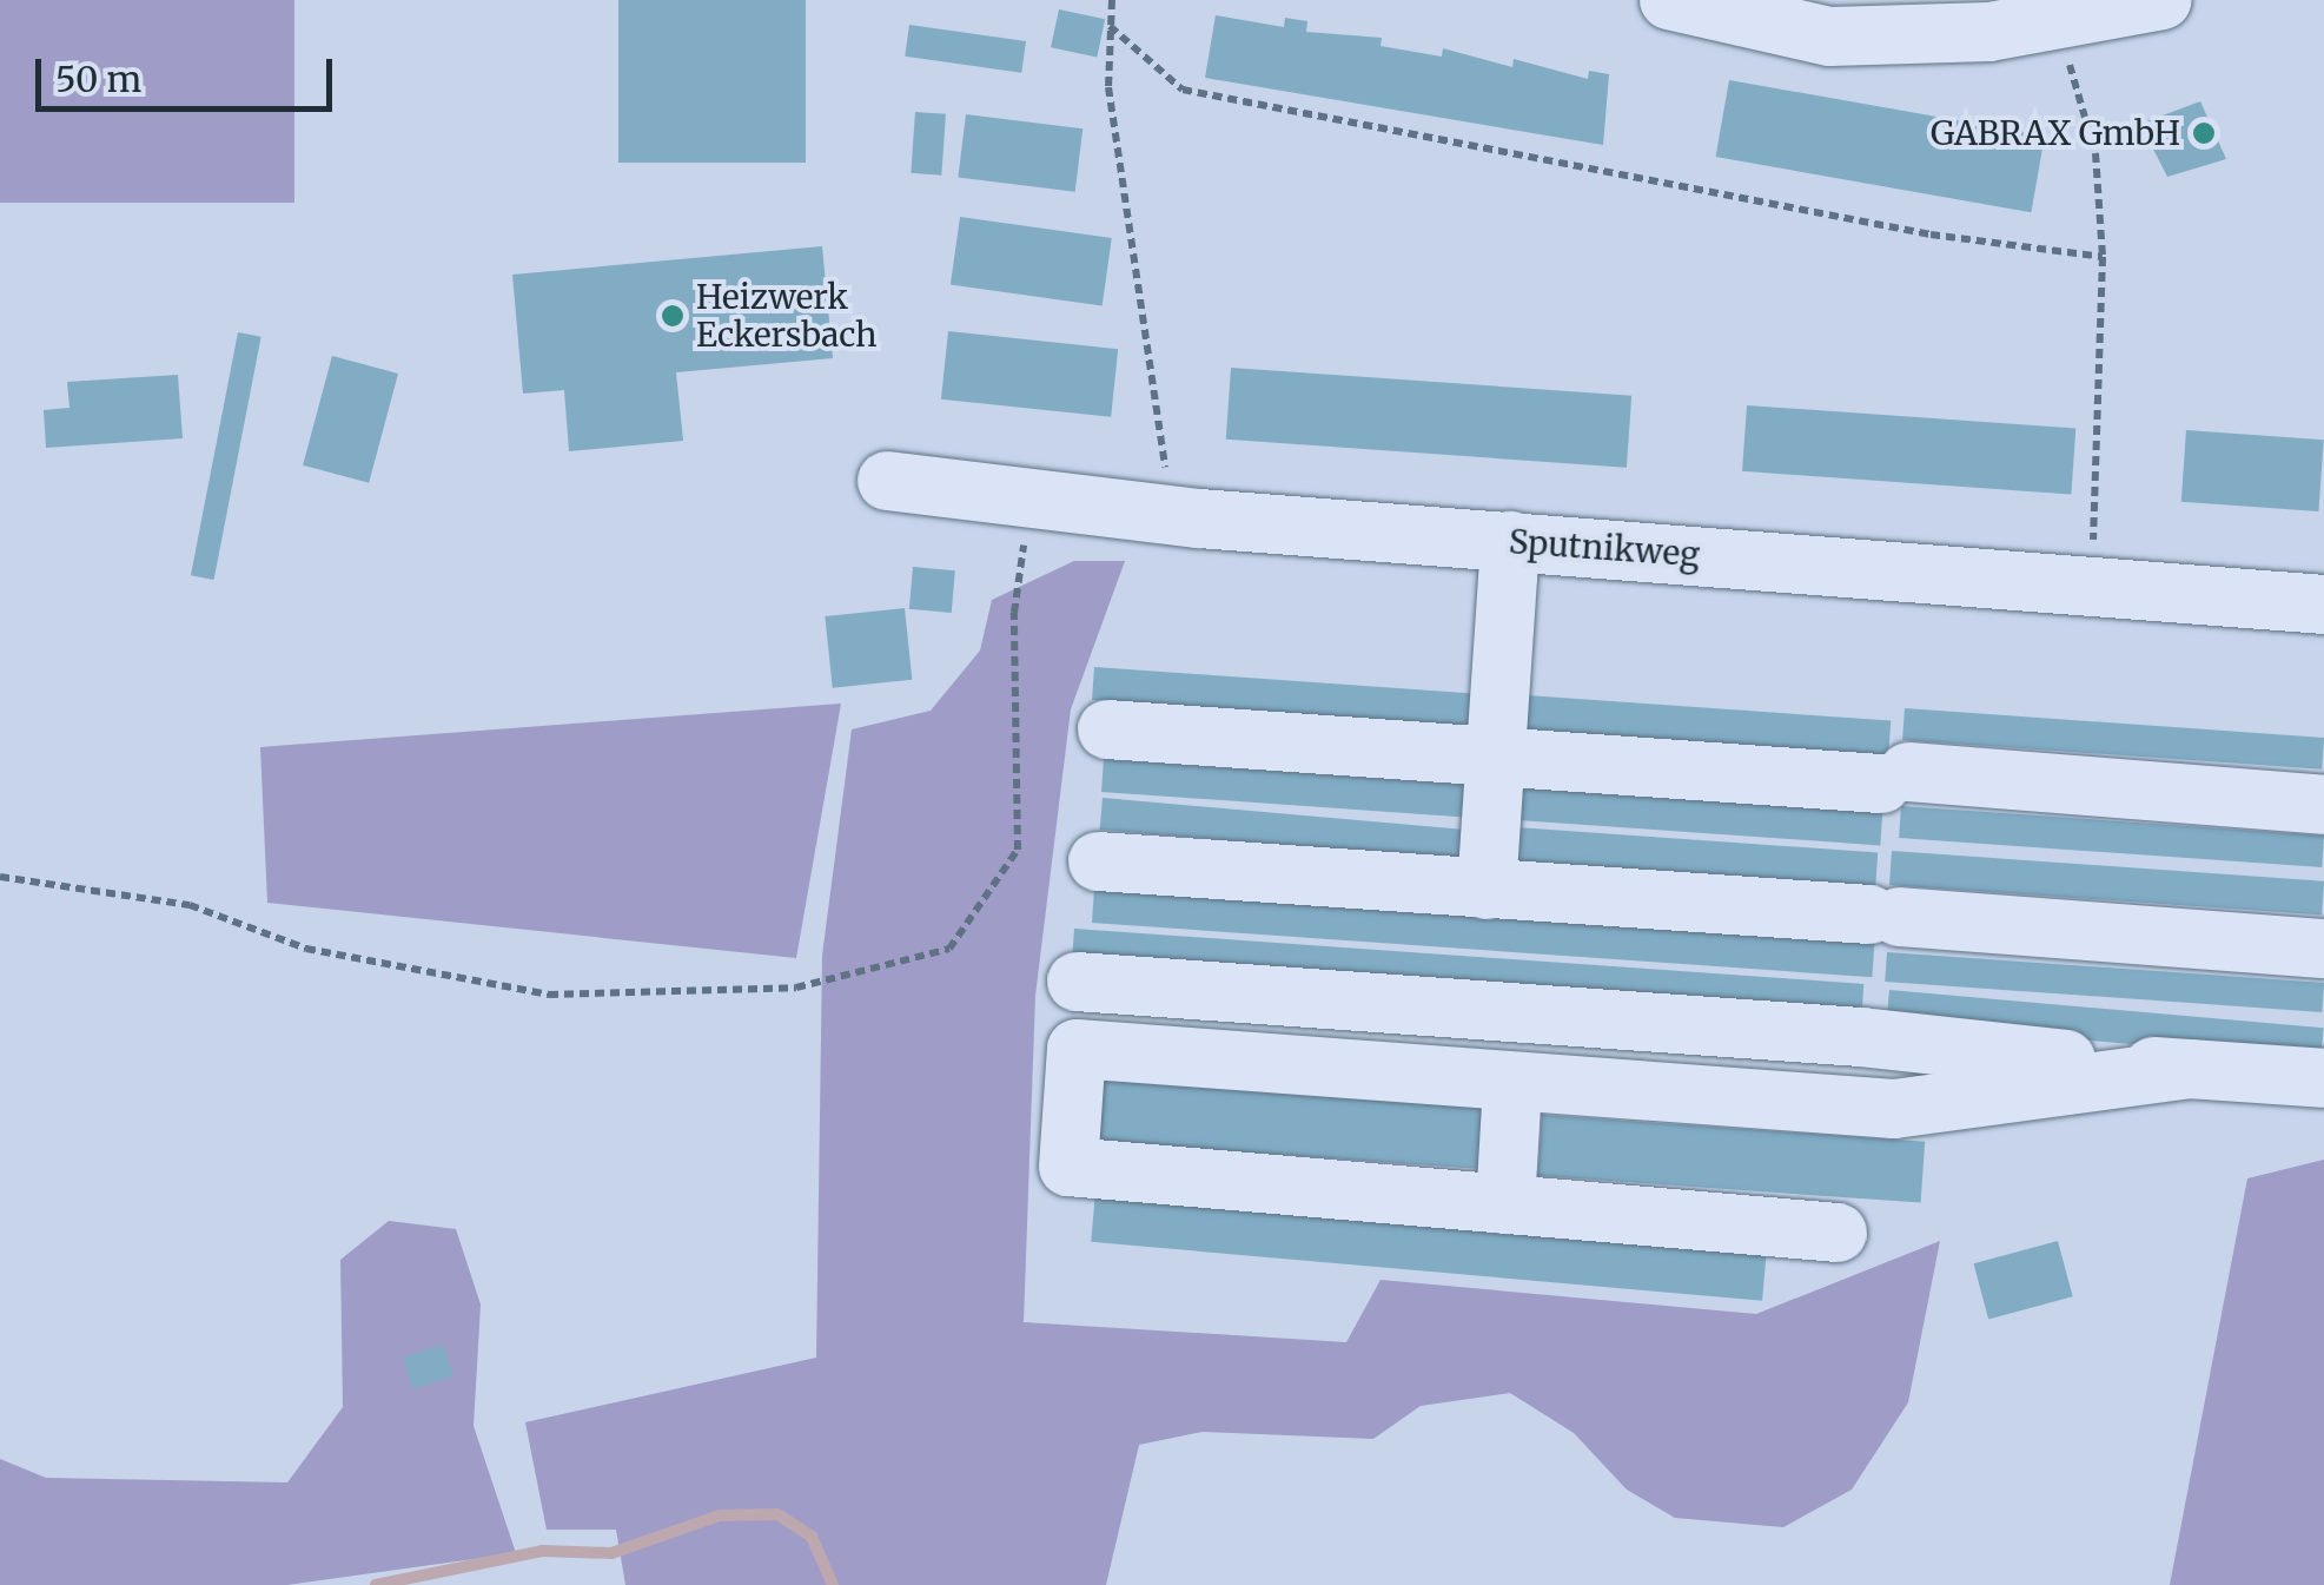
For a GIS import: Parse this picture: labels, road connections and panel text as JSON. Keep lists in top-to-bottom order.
{
  "streets": {
    "street": ["Sputnikweg"]
  },
  "places": ["GABRAX GmbH", "Heizwerk Eckersbach"],
  "scale_bar": "50 m"
}
